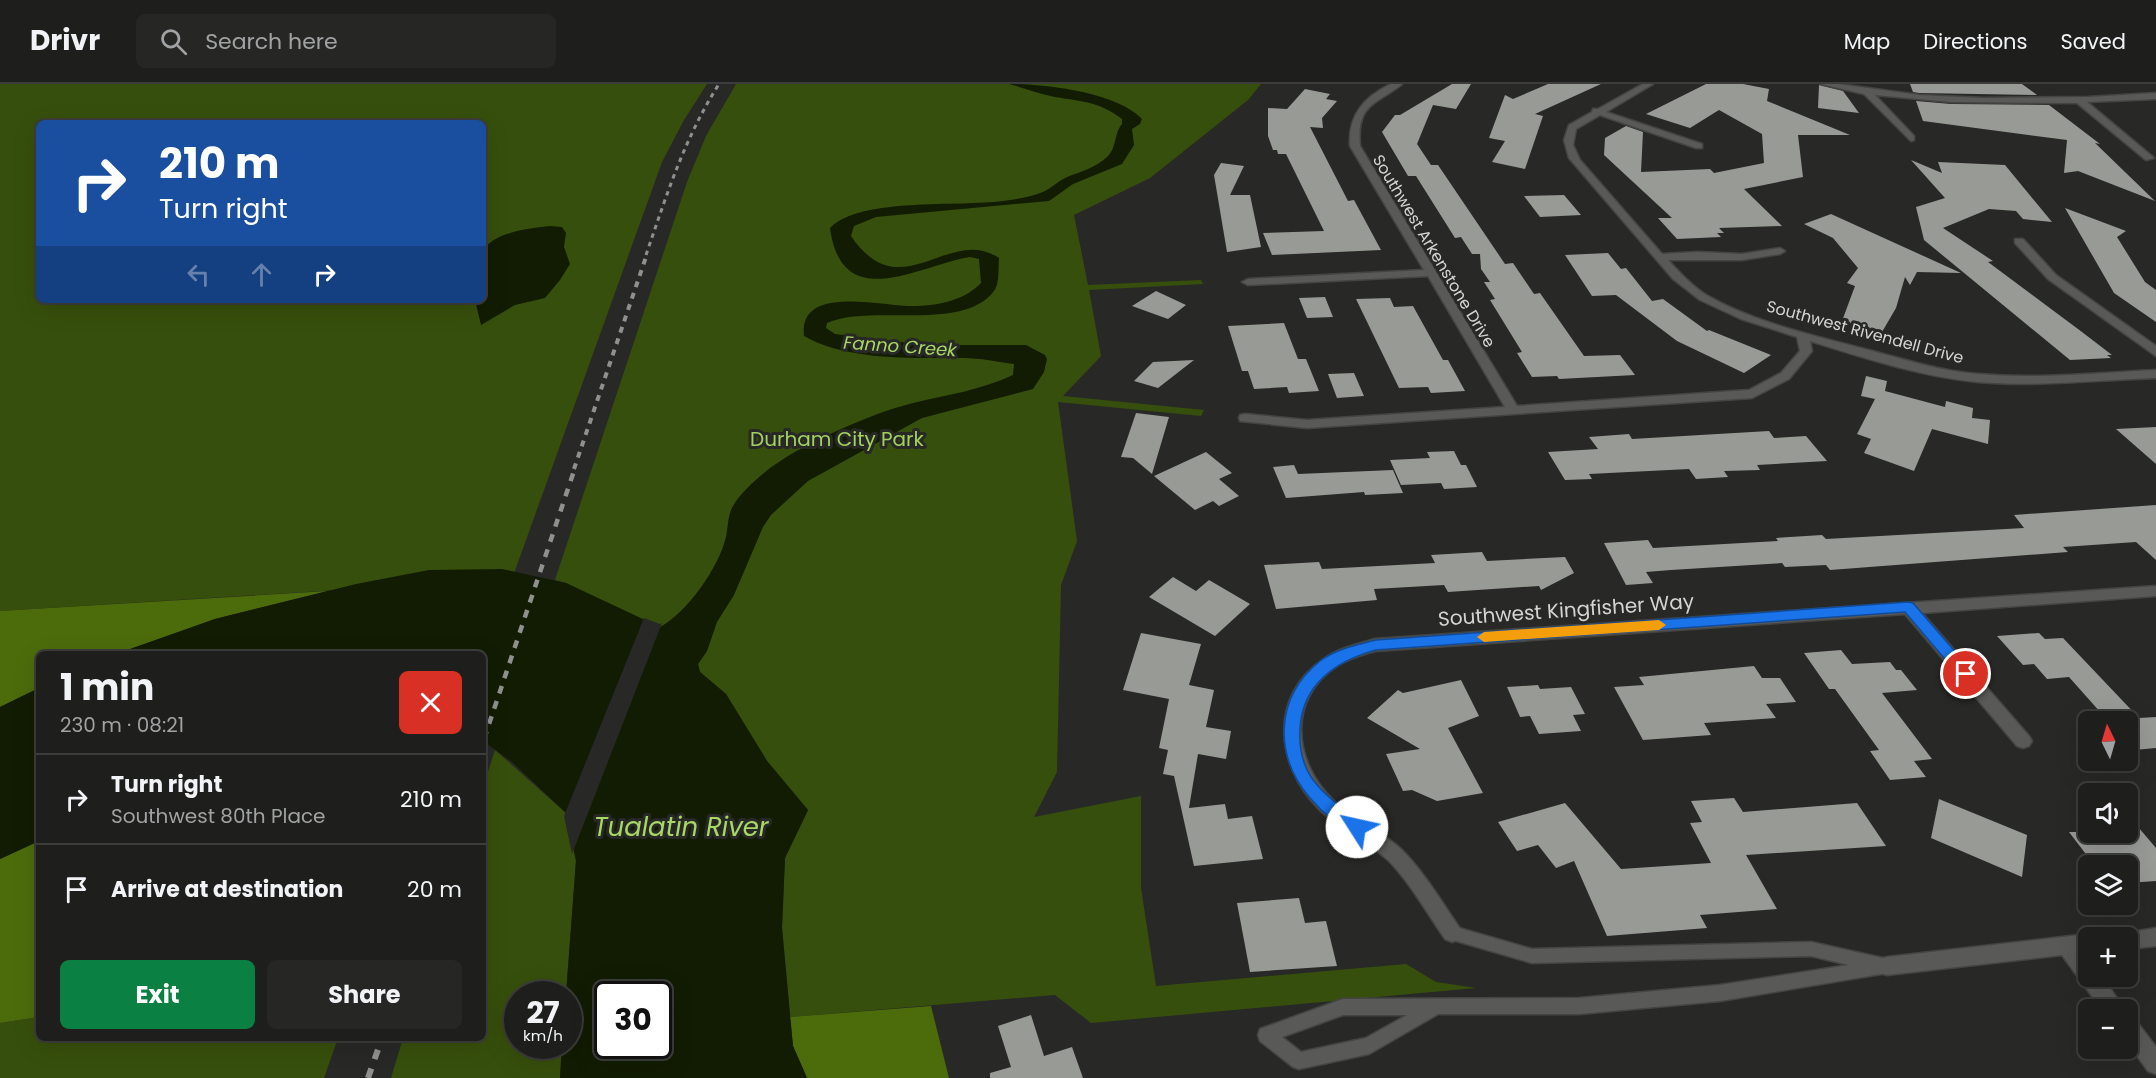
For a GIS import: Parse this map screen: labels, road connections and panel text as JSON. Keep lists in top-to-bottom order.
{
  "streets": {
    "street": ["Southwest Arkenstone Drive", "Southwest Rivendell Drive", "Southwest Kingfisher Way"]
  },
  "water": ["Fanno Creek", "Tualatin River"],
  "parks": ["Durham City Park"],
  "north": "top",
  "page": {
    "header": "Drivr",
    "search": "Search here",
    "nav": ["Map", "Directions", "Saved"],
    "turn": ["210 m", "Turn right"],
    "heading": ["1 min", "230 m · 08:21"],
    "map_buttons": ["+", "−"],
    "list": [
      {
        "name": "Turn right",
        "note": "Southwest 80th Place",
        "value": "210 m"
      },
      {
        "name": "Arrive at destination",
        "value": "20 m"
      }
    ],
    "buttons": ["Exit", "Share"],
    "speed": "27 km/h",
    "limit": "30"
  }
}
